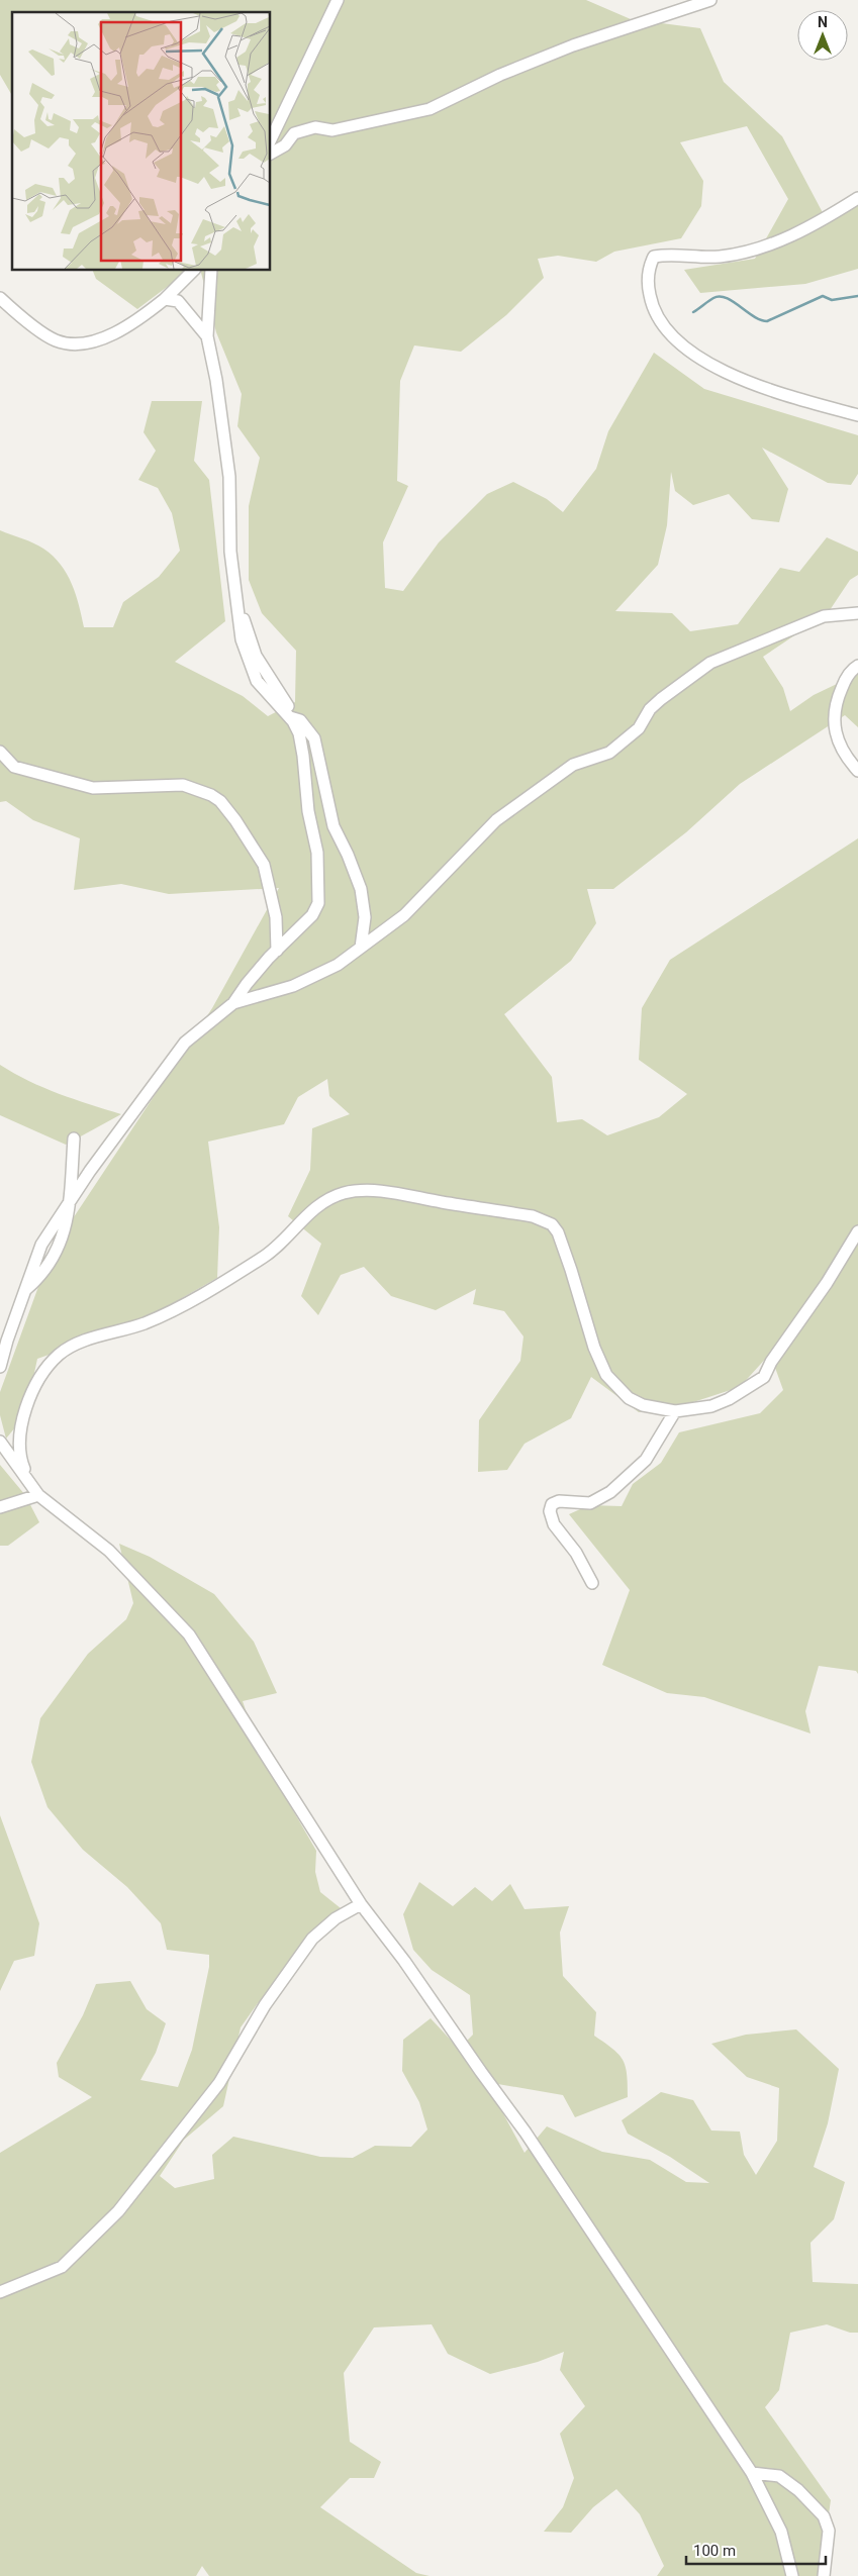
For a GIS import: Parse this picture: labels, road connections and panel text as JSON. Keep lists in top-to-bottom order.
{
  "scale_bar": "100 m",
  "north": "top"
}
